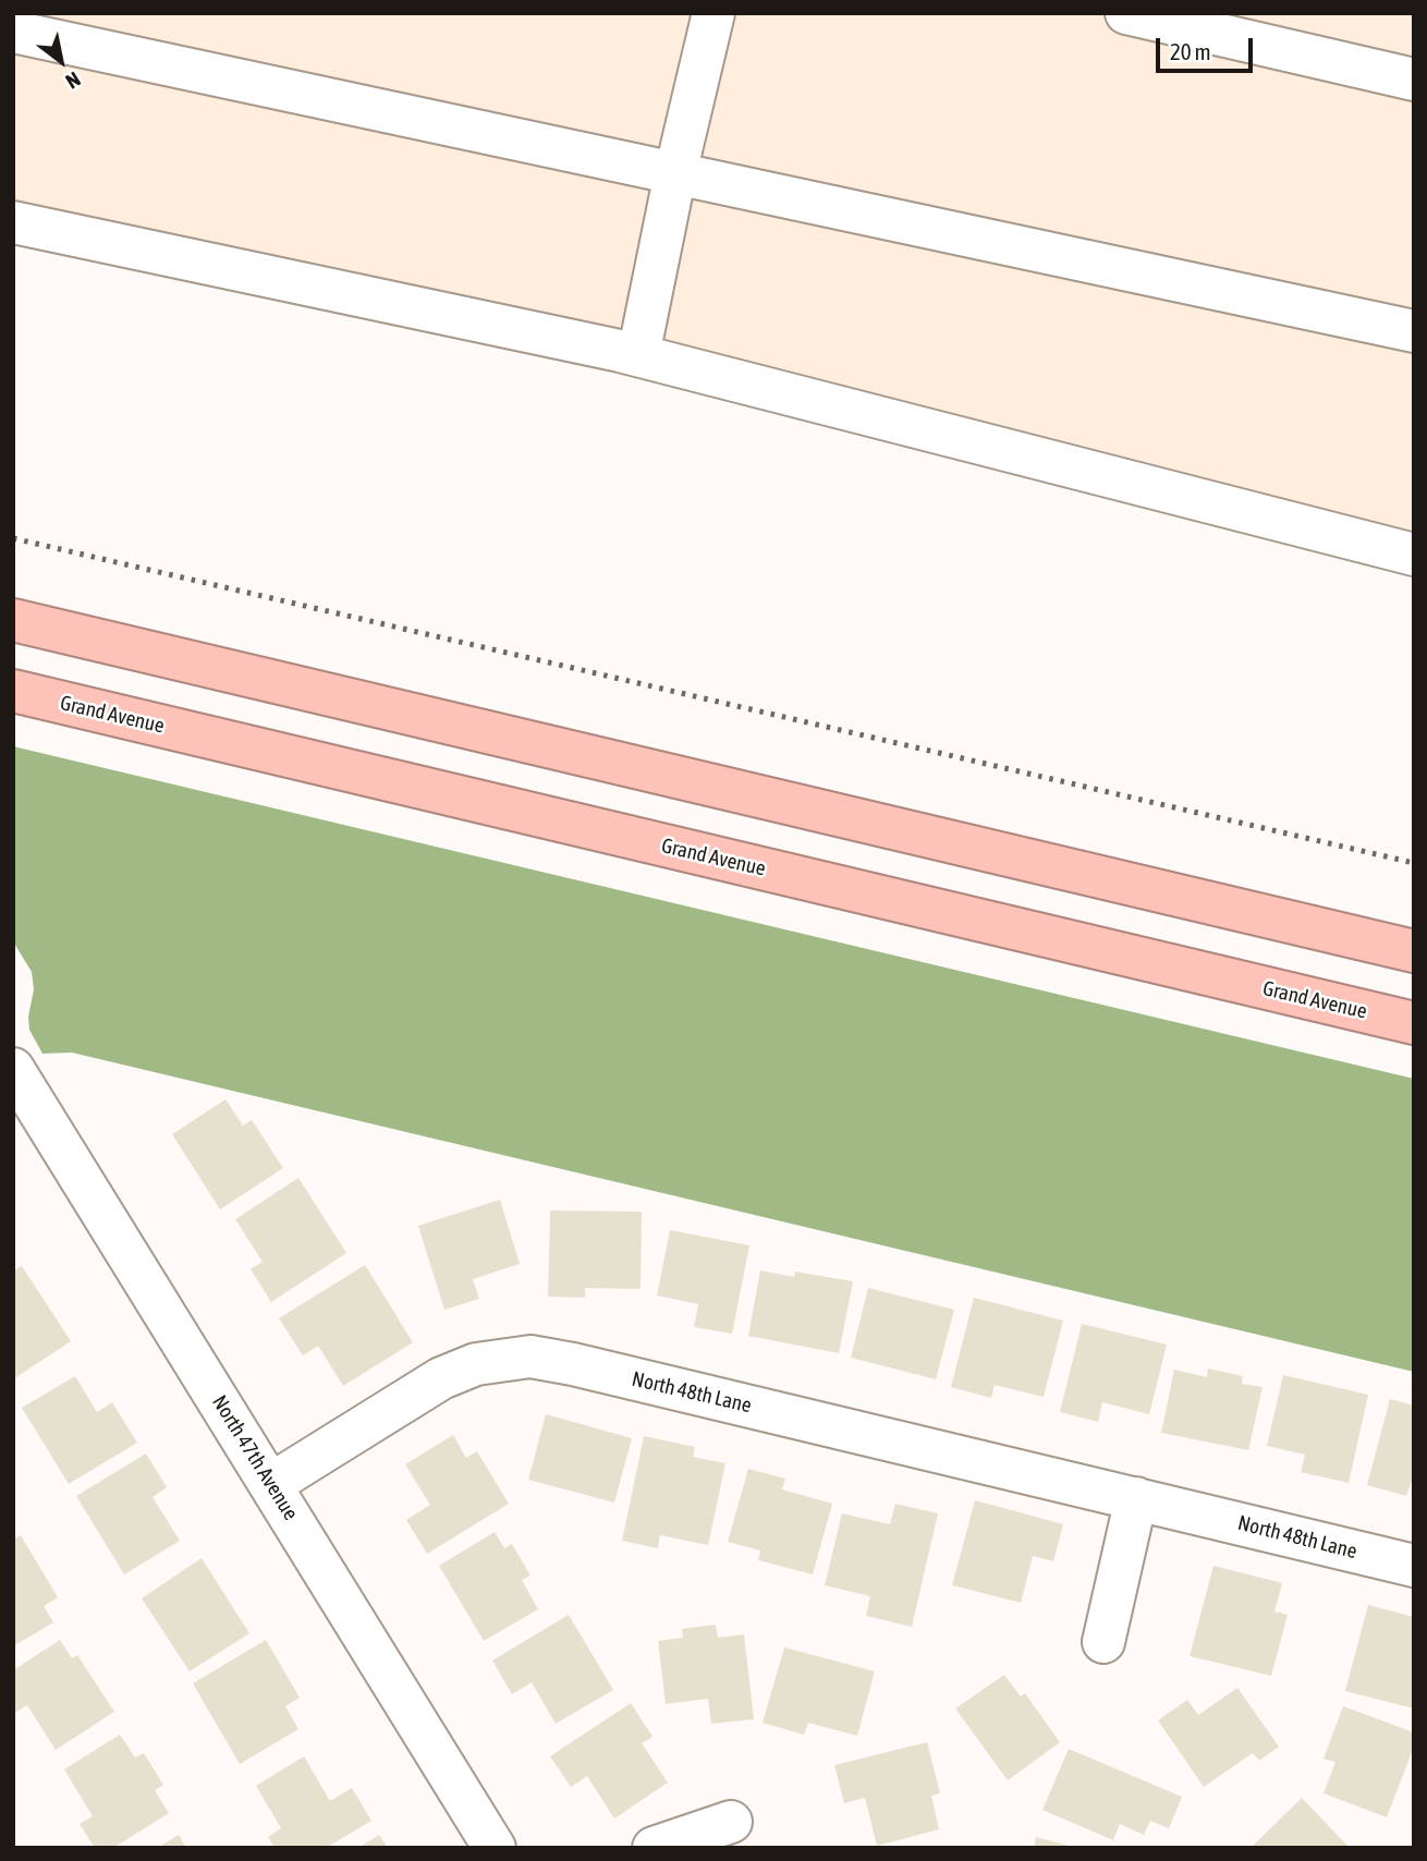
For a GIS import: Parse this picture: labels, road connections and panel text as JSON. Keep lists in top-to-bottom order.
{
  "streets": {
    "highway": ["Grand Avenue"],
    "street": ["North 48th Lane", "North 47th Avenue"]
  },
  "crossings": [
    ["North 48th Lane", "North 47th Avenue"]
  ],
  "scale_bar": "20 m",
  "north": "bottom right"
}
